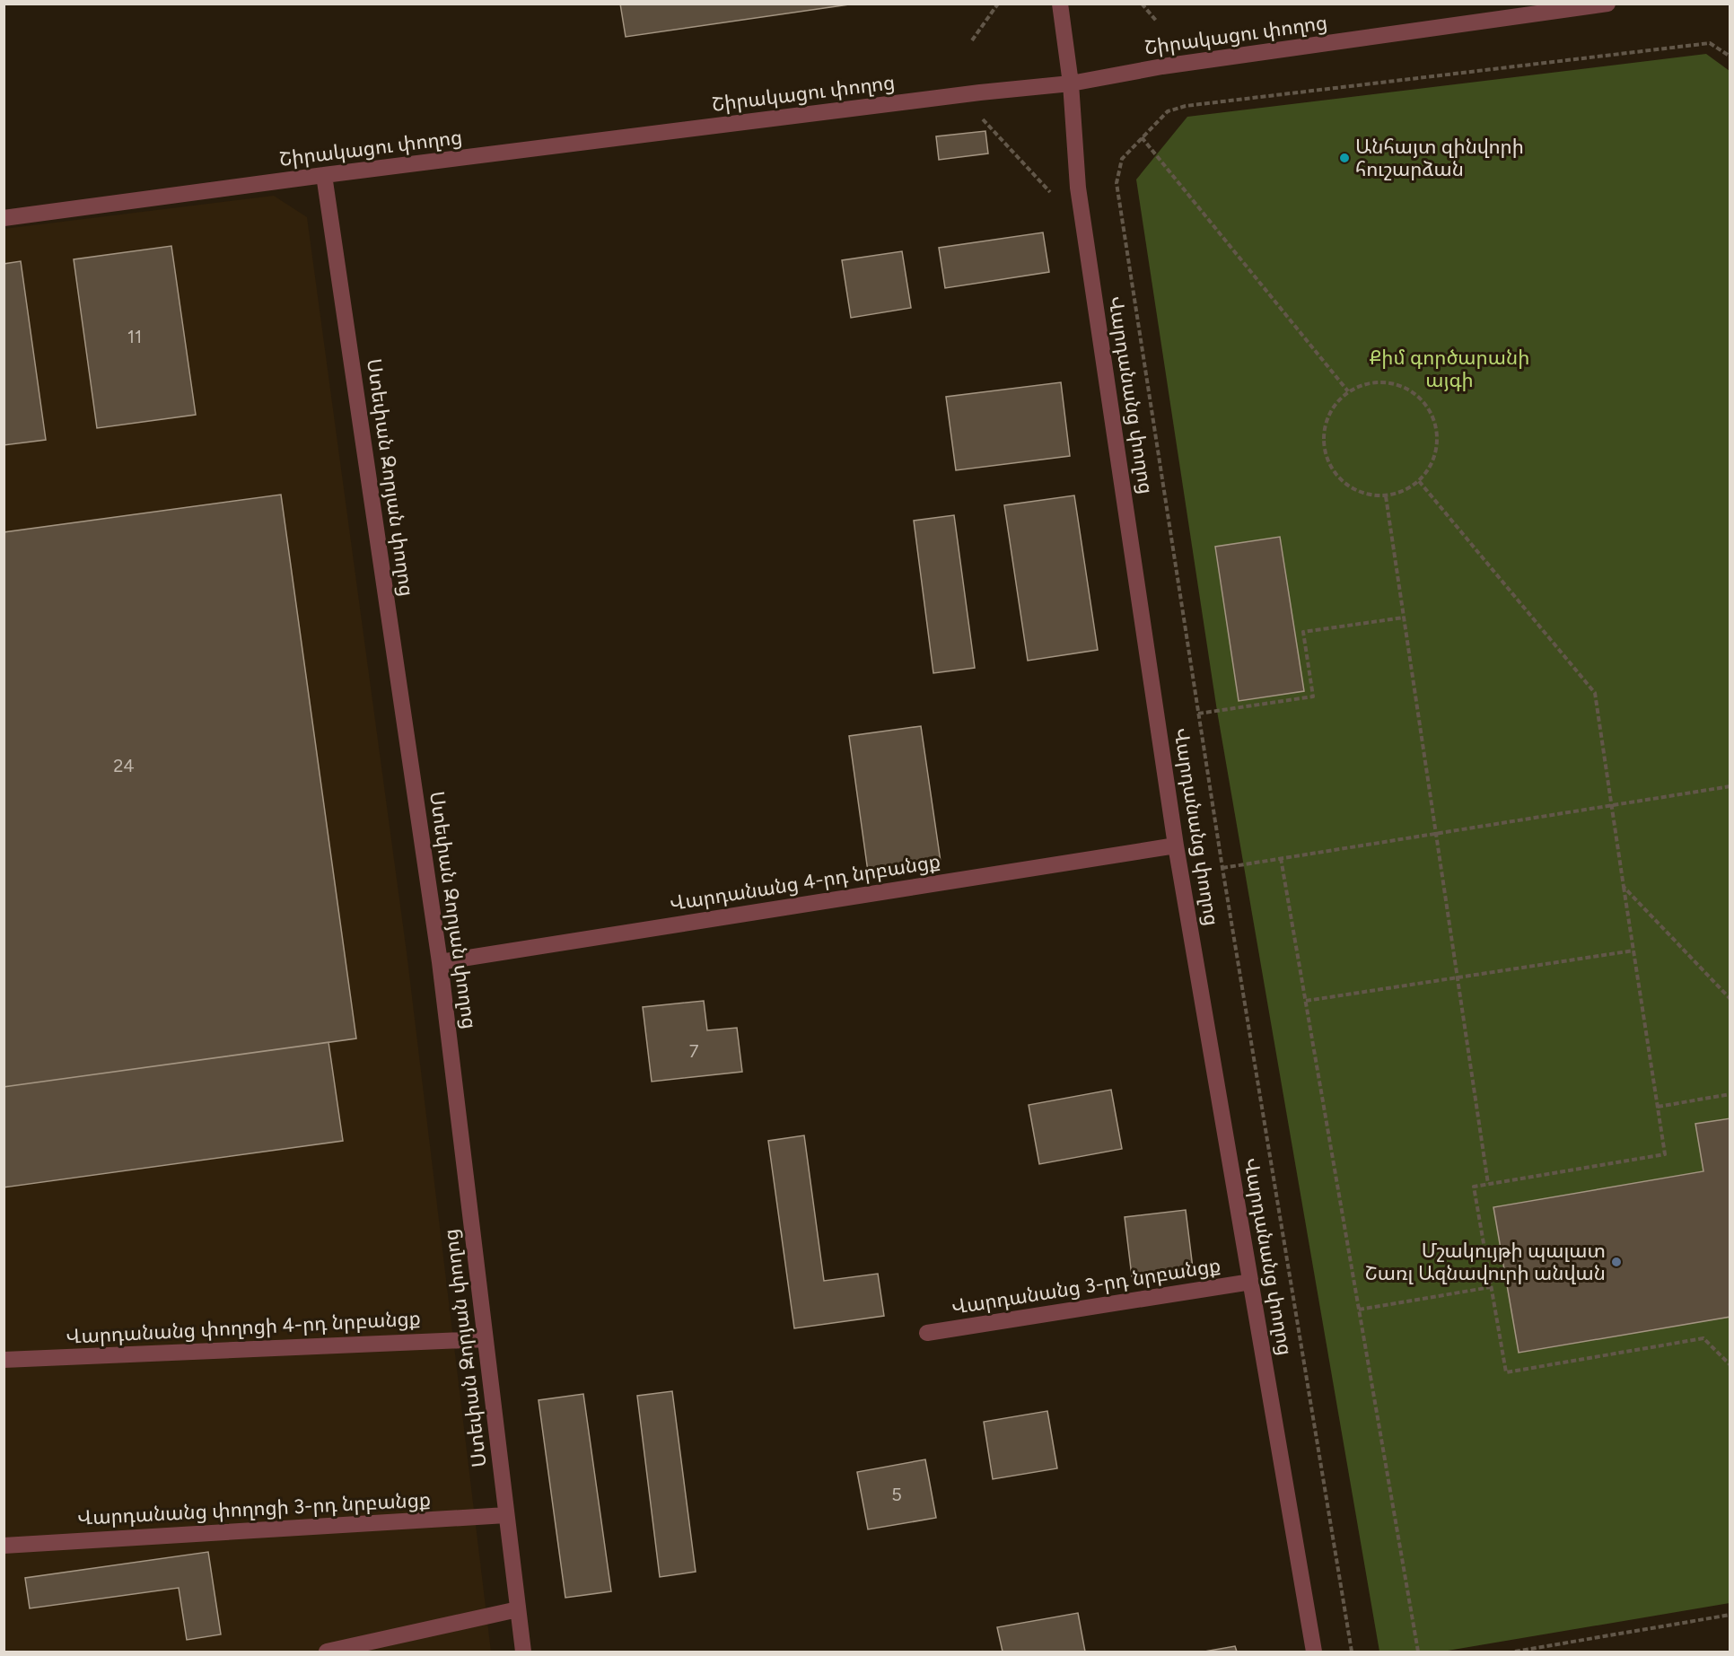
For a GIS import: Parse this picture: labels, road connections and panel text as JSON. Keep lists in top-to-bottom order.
{
  "streets": {
    "street": [
      "Շիրակացու փողոց",
      "Վարդանանց փողոց",
      "Ստեփան Զորյան փողոց",
      "Վարդանանց 4-րդ նրբանցք",
      "Վարդանանց 3-րդ նրբանցք",
      "Վարդանանց փողոցի 4-րդ նրբանցք",
      "Վարդանանց փողոցի 3-րդ նրբանցք"
    ]
  },
  "crossings": [
    ["Շիրակացու փողոց", "Վարդանանց փողոց"],
    ["Շիրակացու փողոց", "Ստեփան Զորյան փողոց"],
    ["Վարդանանց փողոց", "Վարդանանց 4-րդ նրբանցք"],
    ["Վարդանանց փողոց", "Վարդանանց 3-րդ նրբանցք"],
    ["Ստեփան Զորյան փողոց", "Վարդանանց 4-րդ նրբանցք"],
    ["Ստեփան Զորյան փողոց", "Վարդանանց փողոցի 4-րդ նրբանցք"],
    ["Ստեփան Զորյան փողոց", "Վարդանանց փողոցի 3-րդ նրբանցք"]
  ],
  "parks": ["Քիմ գործարանի այգի"],
  "places": ["Անհայտ զինվորի հուշարձան", "Մշակույթի պալատ Շառլ Ազնավուրի անվան"],
  "house_numbers": [
    "11",
    "24",
    "7",
    "5"
  ]
}
